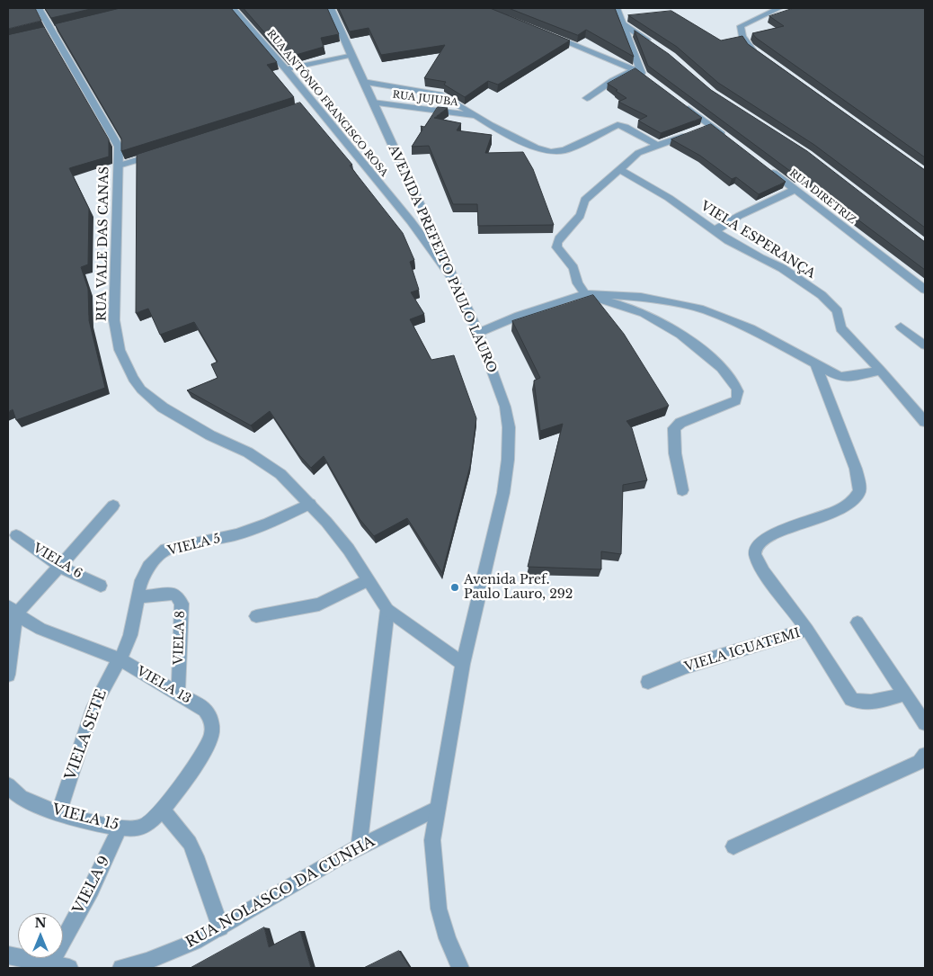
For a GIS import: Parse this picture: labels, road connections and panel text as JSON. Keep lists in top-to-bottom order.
{
  "streets": {
    "street": [
      "RUA JUJUBA",
      "RUA ANTÔNIO FRANCISCO ROSA",
      "RUA DIRETRIZ",
      "VIELA ESPERANÇA",
      "RUA VALE DAS CANAS",
      "AVENIDA PREFEITO PAULO LAURO",
      "VIELA 5",
      "VIELA 6",
      "VIELA 8",
      "VIELA IGUATEMI",
      "VIELA 13",
      "VIELA SETE",
      "VIELA 15",
      "VIELA 9",
      "RUA NOLASCO DA CUNHA"
    ]
  },
  "crossings": [
    ["RUA JUJUBA", "AVENIDA PREFEITO PAULO LAURO"],
    ["RUA ANTÔNIO FRANCISCO ROSA", "AVENIDA PREFEITO PAULO LAURO"],
    ["RUA VALE DAS CANAS", "AVENIDA PREFEITO PAULO LAURO"],
    ["RUA VALE DAS CANAS", "VIELA 5"],
    ["AVENIDA PREFEITO PAULO LAURO", "RUA NOLASCO DA CUNHA"],
    ["VIELA 5", "VIELA 8"],
    ["VIELA 5", "VIELA 13"],
    ["VIELA 5", "VIELA SETE"],
    ["VIELA 8", "VIELA 13"],
    ["VIELA 13", "VIELA SETE"],
    ["VIELA 13", "VIELA 15"],
    ["VIELA SETE", "VIELA 15"],
    ["VIELA 15", "VIELA 9"]
  ],
  "places": ["Avenida Pref. Paulo Lauro, 292"],
  "north": "top"
}
